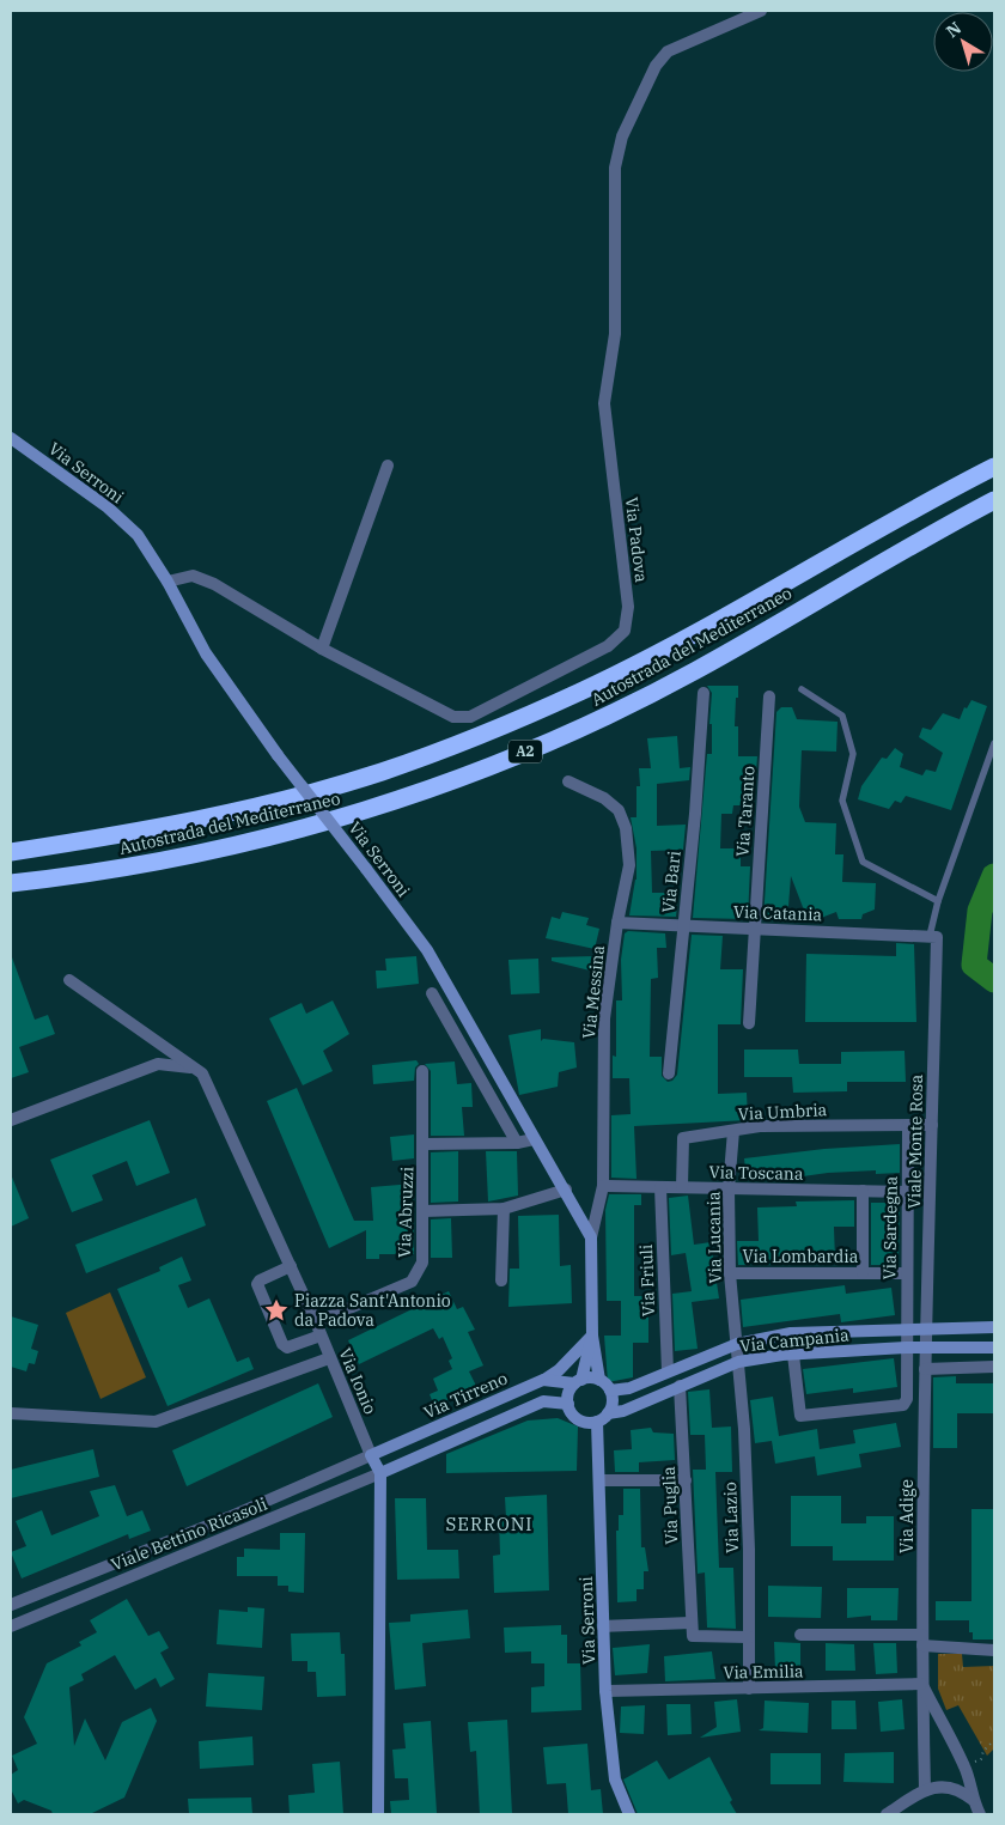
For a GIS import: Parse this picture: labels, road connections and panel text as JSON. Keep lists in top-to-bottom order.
{
  "streets": {
    "highway": ["Autostrada del Mediterraneo", "A2"],
    "street": [
      "Via Serroni",
      "Via Padova",
      "Via Taranto",
      "Via Bari",
      "Via Catania",
      "Via Messina",
      "Via Umbria",
      "Viale Monte Rosa",
      "Via Toscana",
      "Via Abruzzi",
      "Via Sardegna",
      "Via Lucania",
      "Via Lombardia",
      "Via Friuli",
      "Via Campania",
      "Via Ionio",
      "Via Tirreno",
      "Via Puglia",
      "Via Adige",
      "Via Lazio",
      "Viale Bettino Ricasoli",
      "Via Emilia"
    ]
  },
  "crossings": [
    ["Via Serroni", "Via Padova"],
    ["Via Serroni", "Via Messina"],
    ["Via Serroni", "Via Abruzzi"],
    ["Via Serroni", "Via Campania"],
    ["Via Serroni", "Via Emilia"],
    ["Via Taranto", "Via Catania"],
    ["Via Bari", "Via Catania"],
    ["Via Catania", "Via Messina"],
    ["Via Catania", "Viale Monte Rosa"],
    ["Via Messina", "Via Toscana"],
    ["Via Umbria", "Viale Monte Rosa"],
    ["Via Umbria", "Via Toscana"],
    ["Via Umbria", "Via Sardegna"],
    ["Via Umbria", "Via Lucania"],
    ["Viale Monte Rosa", "Via Campania"],
    ["Viale Monte Rosa", "Via Adige"],
    ["Via Toscana", "Via Sardegna"],
    ["Via Toscana", "Via Lucania"],
    ["Via Toscana", "Via Friuli"],
    ["Via Abruzzi", "Via Ionio"],
    ["Via Sardegna", "Via Lombardia"],
    ["Via Sardegna", "Via Campania"],
    ["Via Lucania", "Via Lombardia"],
    ["Via Lucania", "Via Campania"],
    ["Via Lucania", "Via Lazio"],
    ["Via Friuli", "Via Campania"],
    ["Via Campania", "Via Puglia"],
    ["Via Campania", "Via Adige"],
    ["Via Campania", "Via Lazio"],
    ["Via Ionio", "Via Tirreno"],
    ["Via Ionio", "Viale Bettino Ricasoli"],
    ["Via Tirreno", "Viale Bettino Ricasoli"],
    ["Via Adige", "Via Emilia"],
    ["Via Lazio", "Via Emilia"]
  ],
  "districts": ["SERRONI"],
  "places": {
    "place": ["Piazza Sant'Antonio da Padova"]
  },
  "north": "top left"
}
